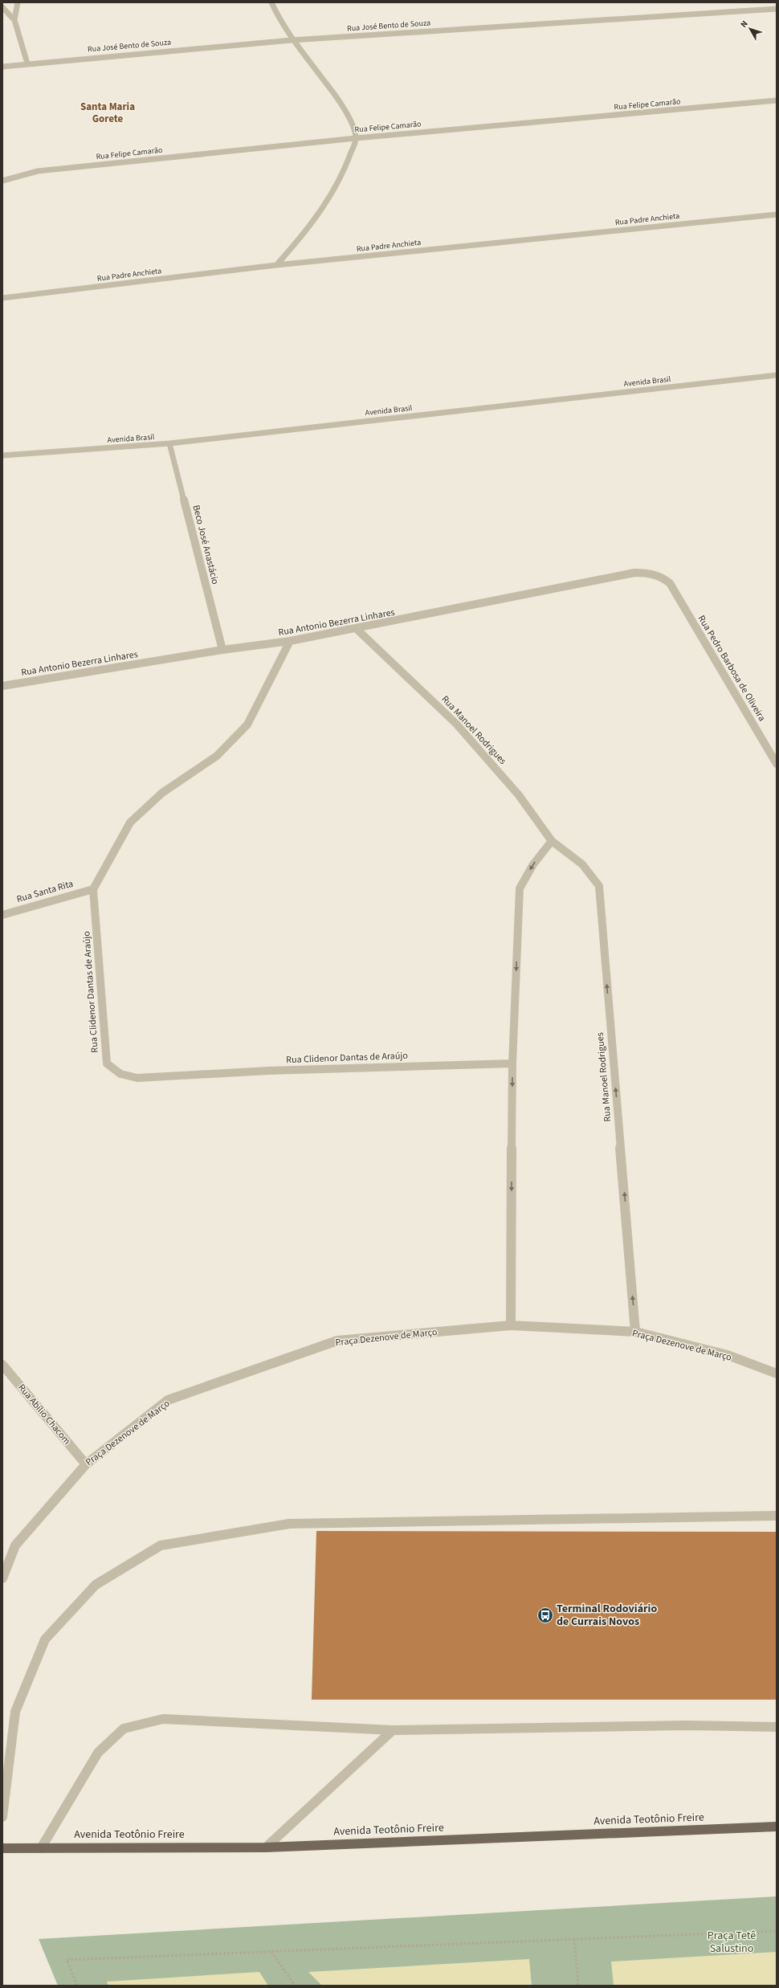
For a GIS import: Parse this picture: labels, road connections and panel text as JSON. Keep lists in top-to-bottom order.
{
  "streets": {
    "main road": ["Avenida Teotônio Freire"],
    "street": [
      "Rua José Bento de Souza",
      "Rua Felipe Camarão",
      "Rua Padre Anchieta",
      "Avenida Brasil",
      "Beco José Anastácio",
      "Rua Antonio Bezerra Linhares",
      "Rua Pedro Barbosa de Oliveira",
      "Rua Manoel Rodrigues",
      "Rua Santa Rita",
      "Rua Clidenor Dantas de Araújo",
      "Praça Dezenove de Março",
      "Rua Abílio Chacom"
    ]
  },
  "crossings": [
    ["Avenida Brasil", "Beco José Anastácio"],
    ["Beco José Anastácio", "Rua Antonio Bezerra Linhares"],
    ["Rua Antonio Bezerra Linhares", "Rua Pedro Barbosa de Oliveira"],
    ["Rua Antonio Bezerra Linhares", "Rua Manoel Rodrigues"],
    ["Rua Manoel Rodrigues", "Praça Dezenove de Março"],
    ["Rua Santa Rita", "Rua Clidenor Dantas de Araújo"],
    ["Praça Dezenove de Março", "Rua Abílio Chacom"]
  ],
  "one_way": ["Rua Manoel Rodrigues"],
  "districts": ["Santa Maria Gorete"],
  "parks": ["Praça Tetê Salustino"],
  "places": {
    "bus stop": ["Terminal Rodoviário de Currais Novos"]
  },
  "north": "top left"
}
